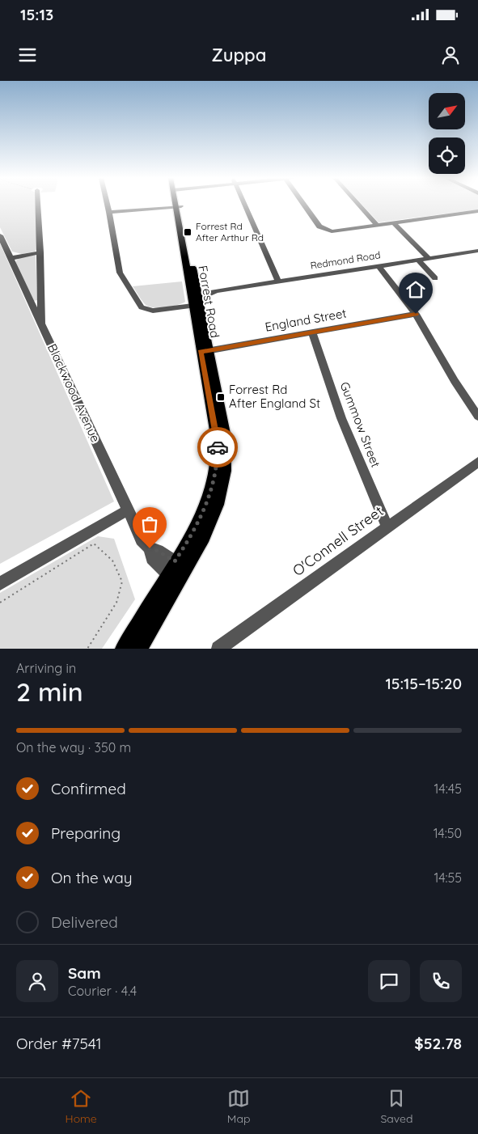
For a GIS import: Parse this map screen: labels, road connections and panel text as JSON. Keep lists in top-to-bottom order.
{
  "streets": {
    "main road": ["Forrest Road"],
    "street": [
      "Redmond Road",
      "England Street",
      "Blackwood Avenue",
      "Gummow Street",
      "O'Connell Street"
    ]
  },
  "crossings": [
    ["Redmond Road", "Forrest Road"],
    ["Forrest Road", "England Street"],
    ["Forrest Road", "Blackwood Avenue"],
    ["England Street", "Gummow Street"],
    ["Gummow Street", "O'Connell Street"]
  ],
  "places": {
    "transit": ["Forrest Rd After Arthur Rd", "Forrest Rd After England St"]
  },
  "north": "top right",
  "page": {
    "status": "15:13",
    "header": "Zuppa",
    "heading": ["2 min", "Arriving in", "15:15–15:20"],
    "panel": [
      "Sam",
      "Courier · 4.4",
      "Order #7541",
      "$52.78"
    ],
    "bar": "On the way · 350 m",
    "list": [
      ["Confirmed", "14:45"],
      ["Preparing", "14:50"],
      ["On the way", "14:55"],
      "Delivered"
    ],
    "tabs": ["Home", "Map", "Saved"]
  }
}
